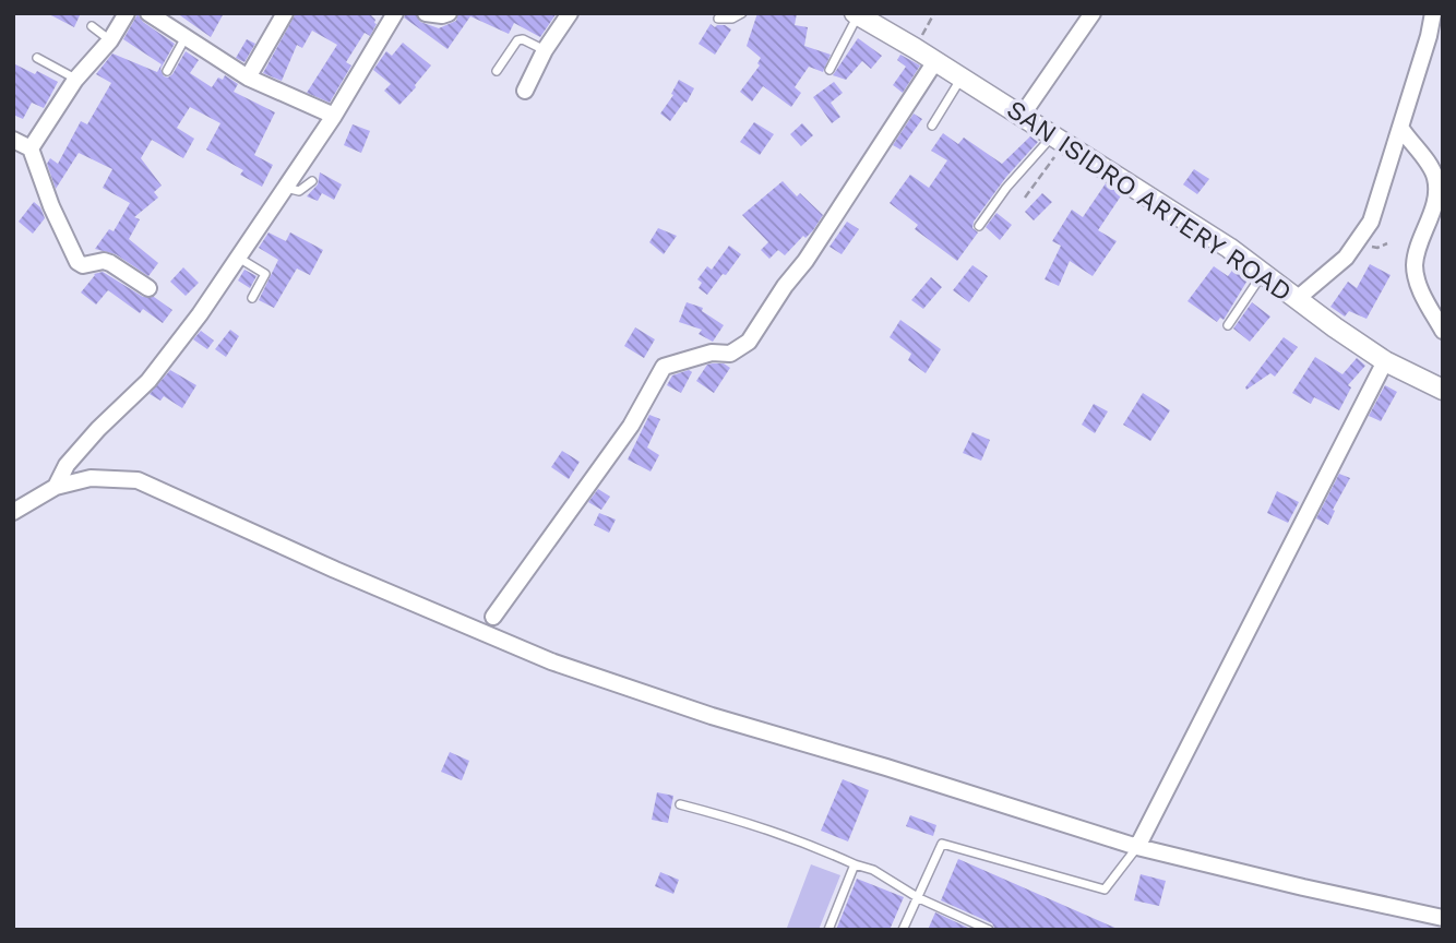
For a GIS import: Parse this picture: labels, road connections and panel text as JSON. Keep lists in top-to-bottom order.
{
  "streets": {
    "street": ["SAN ISIDRO ARTERY ROAD"]
  }
}
